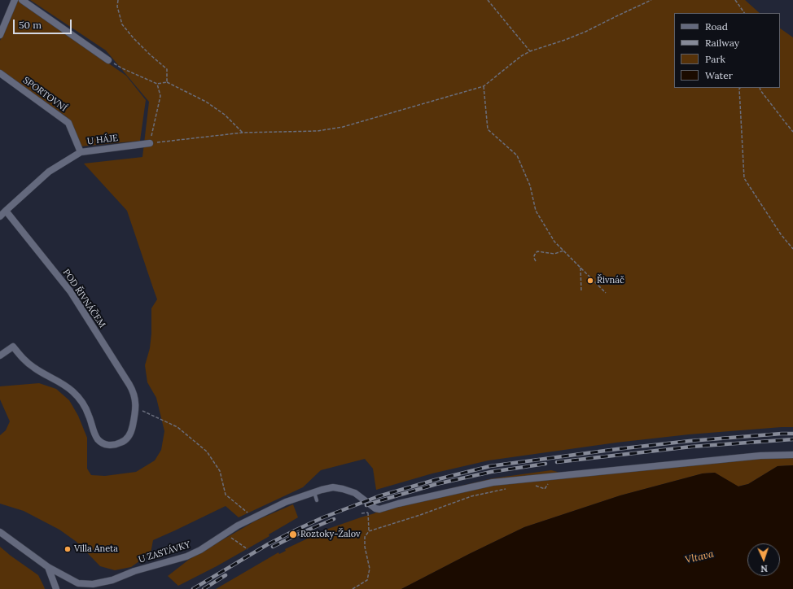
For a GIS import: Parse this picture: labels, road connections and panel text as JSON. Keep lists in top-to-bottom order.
{
  "streets": {
    "street": [
      "SPORTOVNÍ",
      "U HÁJE",
      "POD ŘIVNÁČEM",
      "U ZASTÁVKY"
    ]
  },
  "crossings": [
    ["SPORTOVNÍ", "U HÁJE"],
    ["U HÁJE", "POD ŘIVNÁČEM"]
  ],
  "water": ["Vltava"],
  "places": ["Řivnáč", "Roztoky-Žalov", "Villa Aneta"],
  "legend": [
    "Road",
    "Railway",
    "Park",
    "Water"
  ],
  "scale_bar": "50 m",
  "north": "bottom"
}
